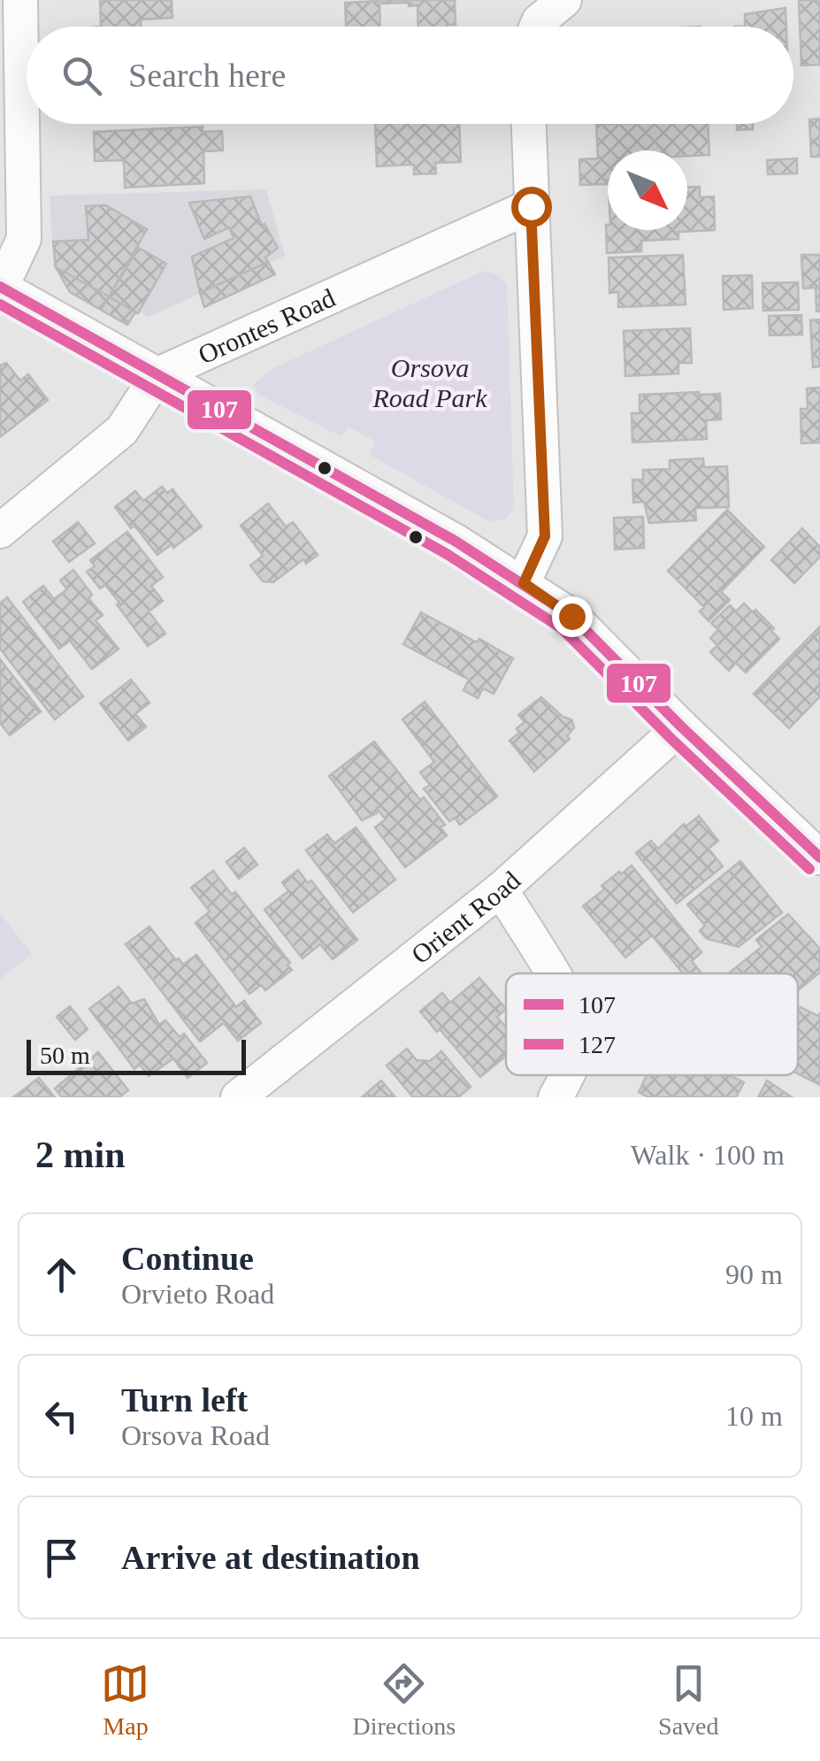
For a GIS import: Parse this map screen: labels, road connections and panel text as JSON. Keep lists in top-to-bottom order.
{
  "streets": {
    "street": ["Orontes Road", "Orient Road"]
  },
  "parks": ["Orsova Road Park"],
  "lines": ["transit line 107", "transit line 127"],
  "legend": ["107", "127"],
  "scale_bar": "50 m",
  "north": "bottom right",
  "page": {
    "search": "Search here",
    "scale": "50 m",
    "heading": ["2 min", "Walk · 100 m"],
    "list": [
      ["Continue", "Orvieto Road", "90 m"],
      ["Turn left", "Orsova Road", "10 m"],
      "Arrive at destination"
    ],
    "nav": ["Map", "Directions", "Saved"]
  }
}
